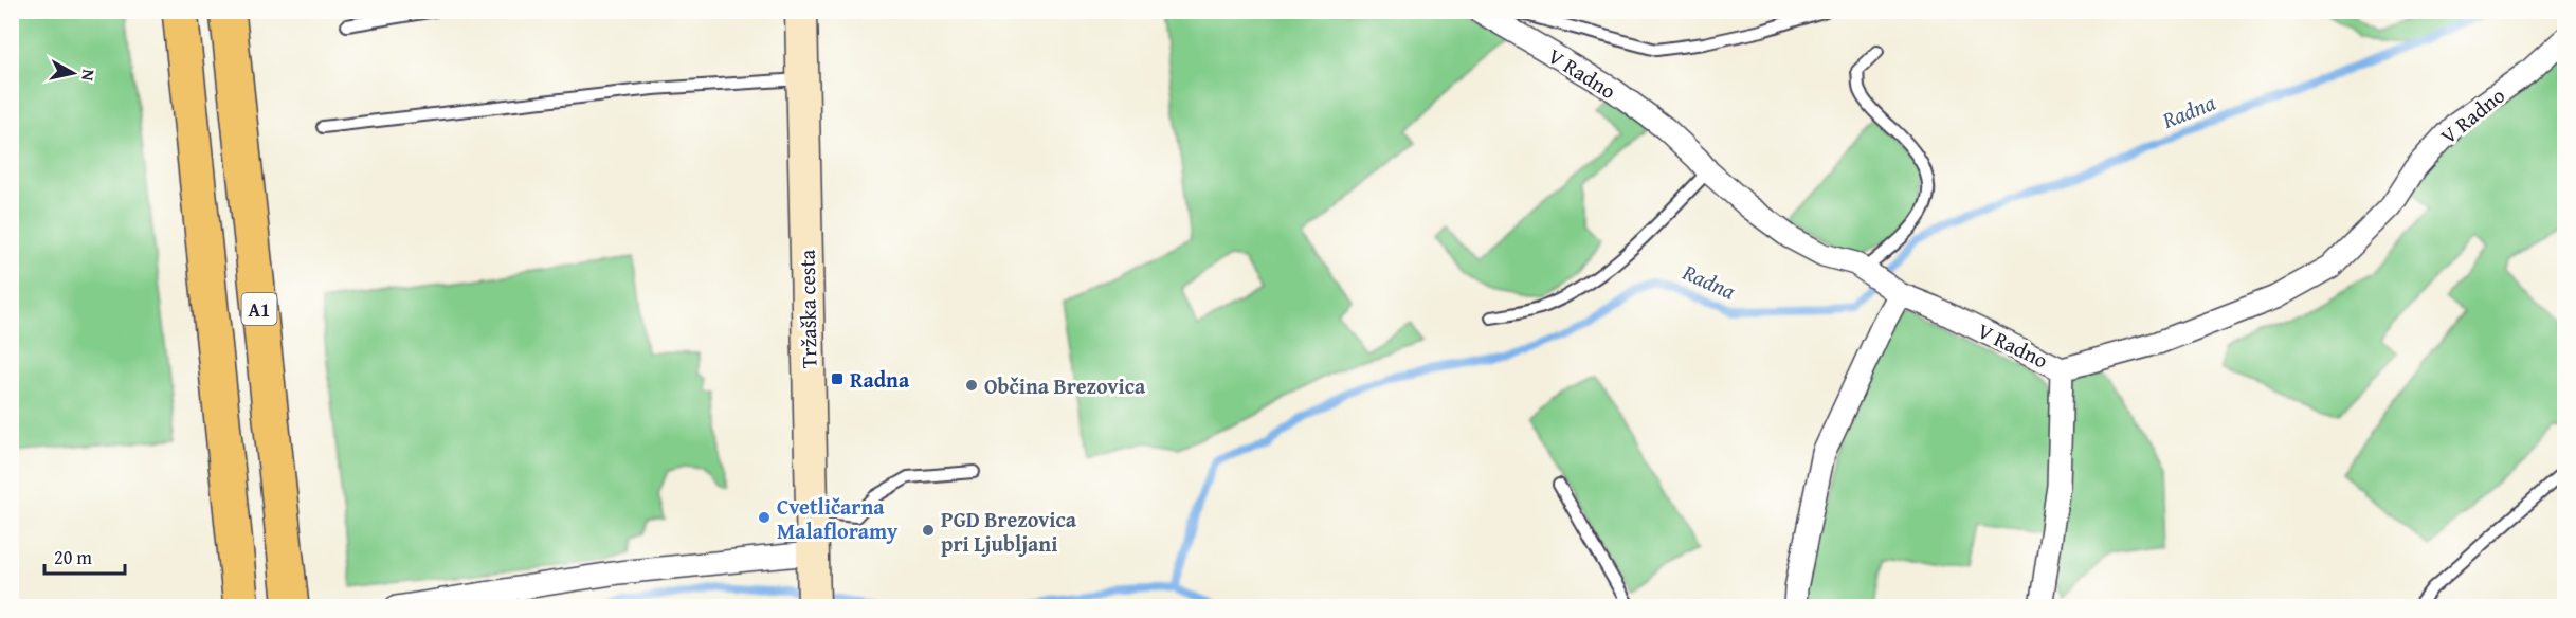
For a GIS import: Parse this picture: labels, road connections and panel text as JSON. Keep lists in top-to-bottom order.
{
  "streets": {
    "highway": ["A1"],
    "main road": ["Tržaška cesta"],
    "street": ["V Radno"]
  },
  "water": ["Radna"],
  "places": {
    "transit": ["Radna"],
    "other": ["Občina Brezovica", "Cvetličarna Malafloramy", "PGD Brezovica pri Ljubljani"]
  },
  "scale_bar": "20 m",
  "north": "right"
}
